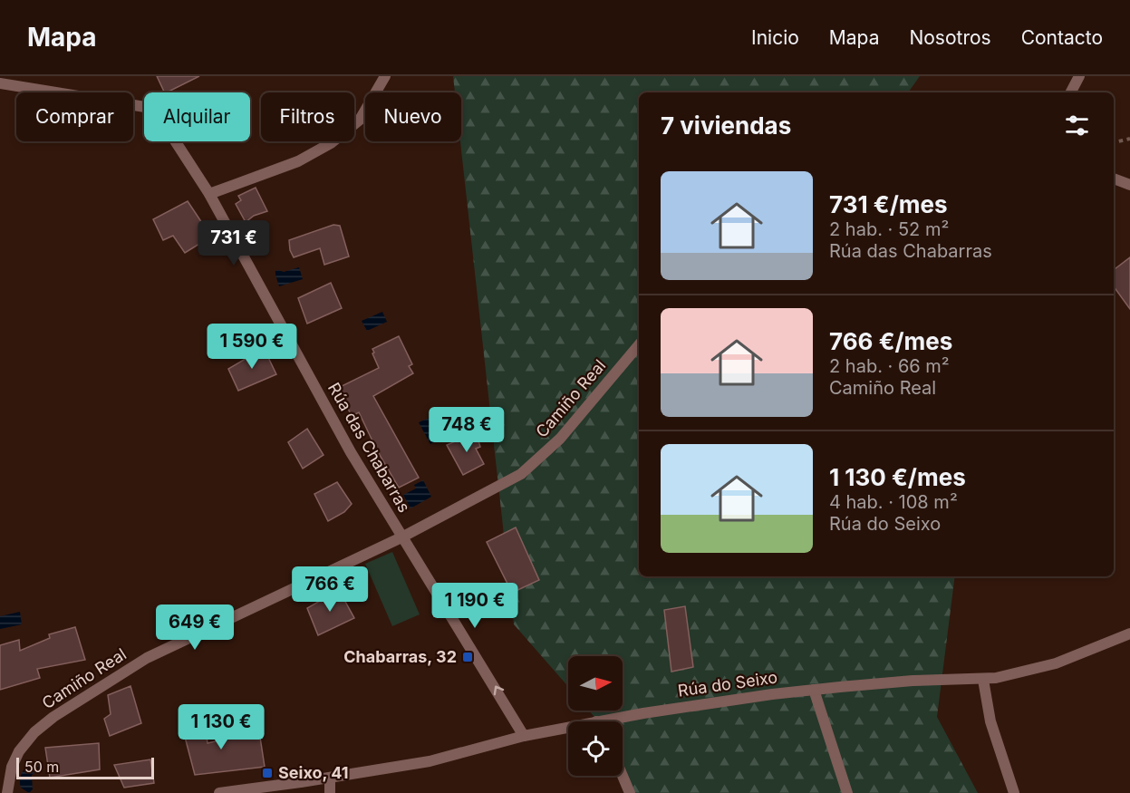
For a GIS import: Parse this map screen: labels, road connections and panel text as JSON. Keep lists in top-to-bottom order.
{
  "streets": {
    "street": ["Camiño Real", "Rúa das Chabarras", "Rúa do Seixo"]
  },
  "crossings": [
    ["Camiño Real", "Rúa das Chabarras"],
    ["Rúa das Chabarras", "Rúa do Seixo"]
  ],
  "places": {
    "transit": ["Chabarras, 32", "Seixo, 41"]
  },
  "scale_bar": "50 m",
  "north": "right",
  "page": {
    "header": "Mapa",
    "nav": [
      "Inicio",
      "Mapa",
      "Nosotros",
      "Contacto"
    ],
    "chip": [
      "Comprar",
      "Alquilar",
      "Filtros",
      "Nuevo"
    ],
    "heading": "7 viviendas",
    "list": [
      {
        "name": "731 €/mes",
        "note": "2 hab. · 52 m² · Rúa das Chabarras"
      },
      {
        "name": "766 €/mes",
        "note": "2 hab. · 66 m² · Camiño Real"
      },
      {
        "name": "1 130 €/mes",
        "note": "4 hab. · 108 m² · Rúa do Seixo"
      }
    ],
    "price": [
      "731 €",
      "1 590 €",
      "748 €",
      "766 €",
      "1 190 €",
      "649 €",
      "1 130 €"
    ],
    "scale": "50 m"
  }
}
